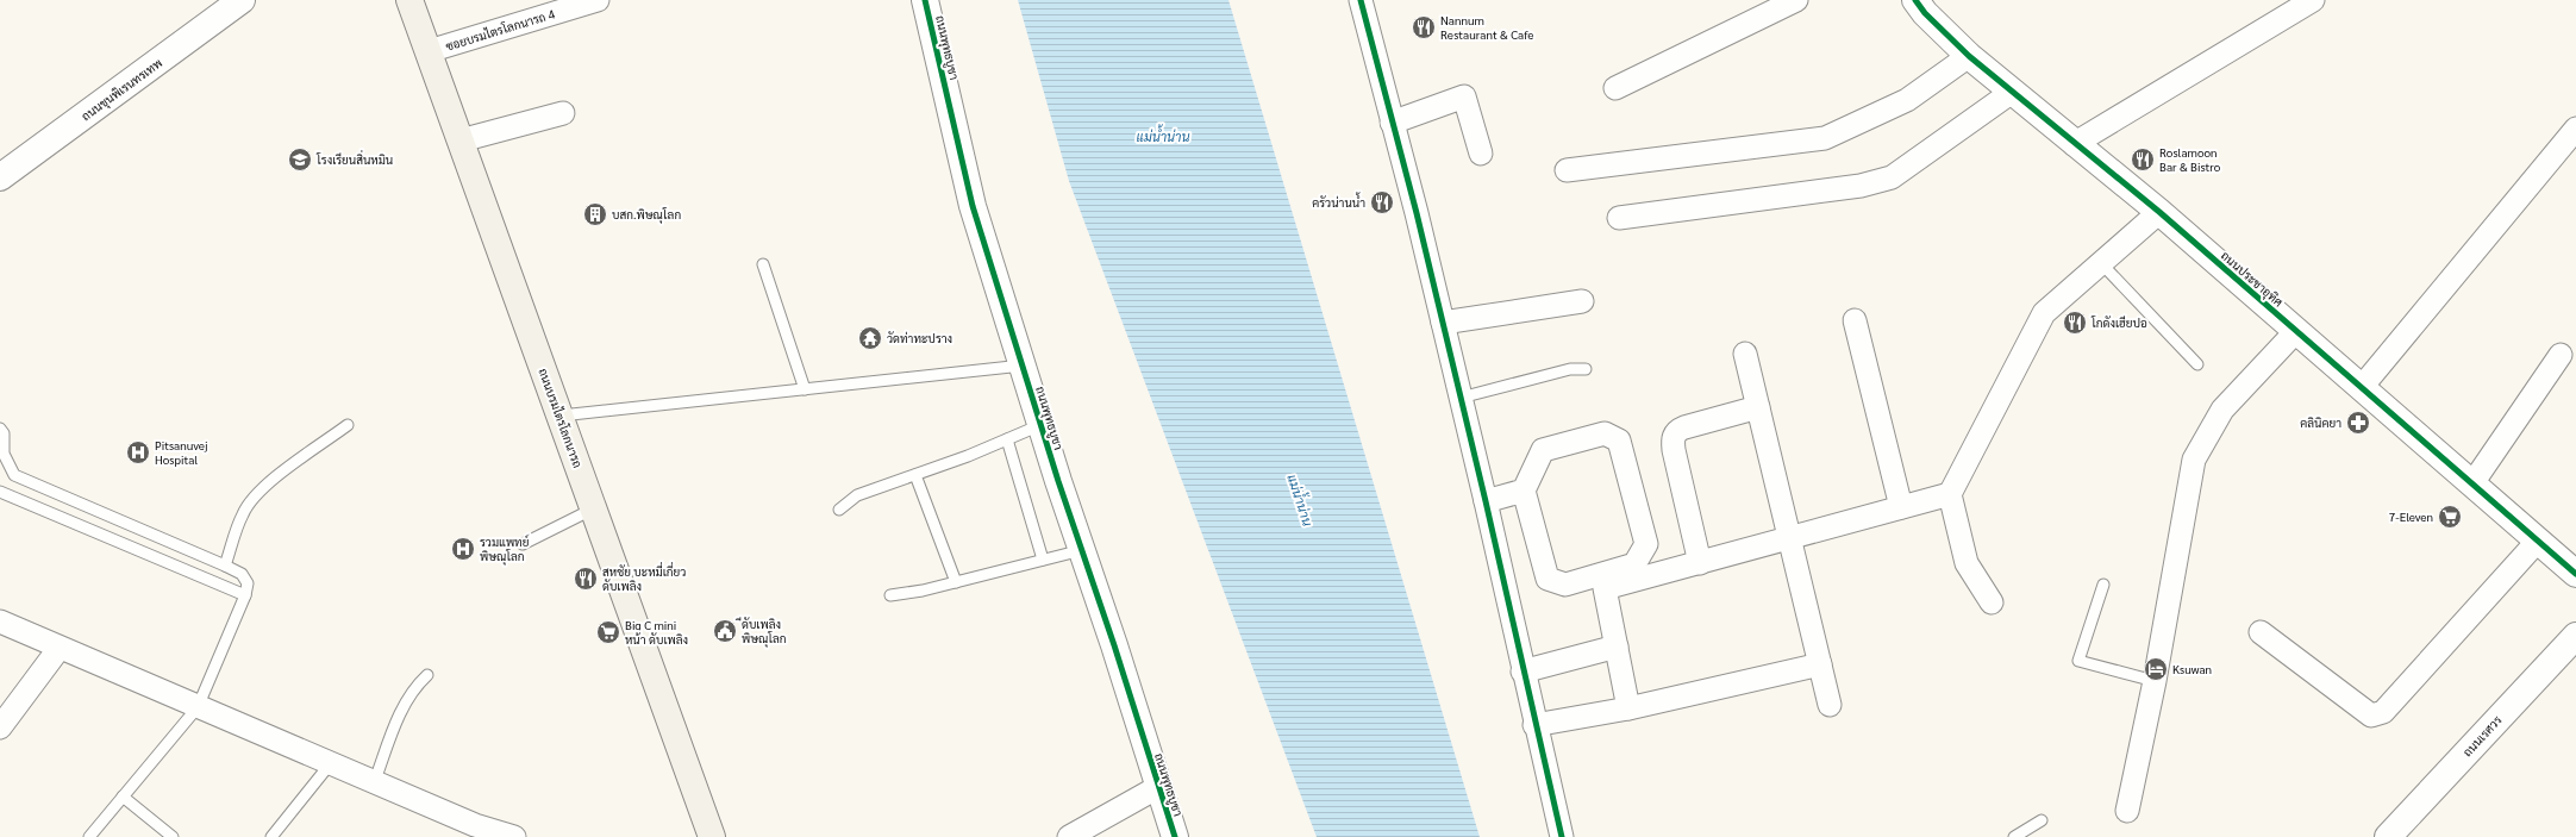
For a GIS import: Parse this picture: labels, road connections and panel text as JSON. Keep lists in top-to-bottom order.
{
  "streets": {
    "main road": ["ถนนบรมไตรโลกนารถ"],
    "street": [
      "ซอยบรมไตรโลกนารถ 4",
      "ถนนพุทธบูชา",
      "ถนนขุนพิเรนทรเทพ",
      "ถนนประชาอุทิศ",
      "ถนนเรศวร"
    ]
  },
  "crossings": [
    ["ซอยบรมไตรโลกนารถ 4", "ถนนบรมไตรโลกนารถ"]
  ],
  "water": ["แม่น้ำน่าน"],
  "places": {
    "restaurant": [
      "Nannum Restaurant & Cafe",
      "Roslamoon Bar & Bistro",
      "ครัวน่านน้ำ",
      "โกดังเฮียปอ",
      "สหชัย บะหมี่เกี่ยว ดับเพลิง"
    ],
    "school or university": ["โรงเรียนสิ่นหมิน"],
    "building": ["บสก.พิษณุโลก"],
    "temple": ["วัดท่าทะปราง"],
    "pharmacy": ["คลินิคยา"],
    "hospital": ["Pitsanuvej Hospital", "รวมแพทย์ พิษณุโลก"],
    "supermarket": ["7-Eleven", "Big C mini หน้า ดับเพลิง"],
    "public building": ["ีดับเพลิง พิษณุโลก"],
    "hotel": ["Ksuwan"]
  }
}
